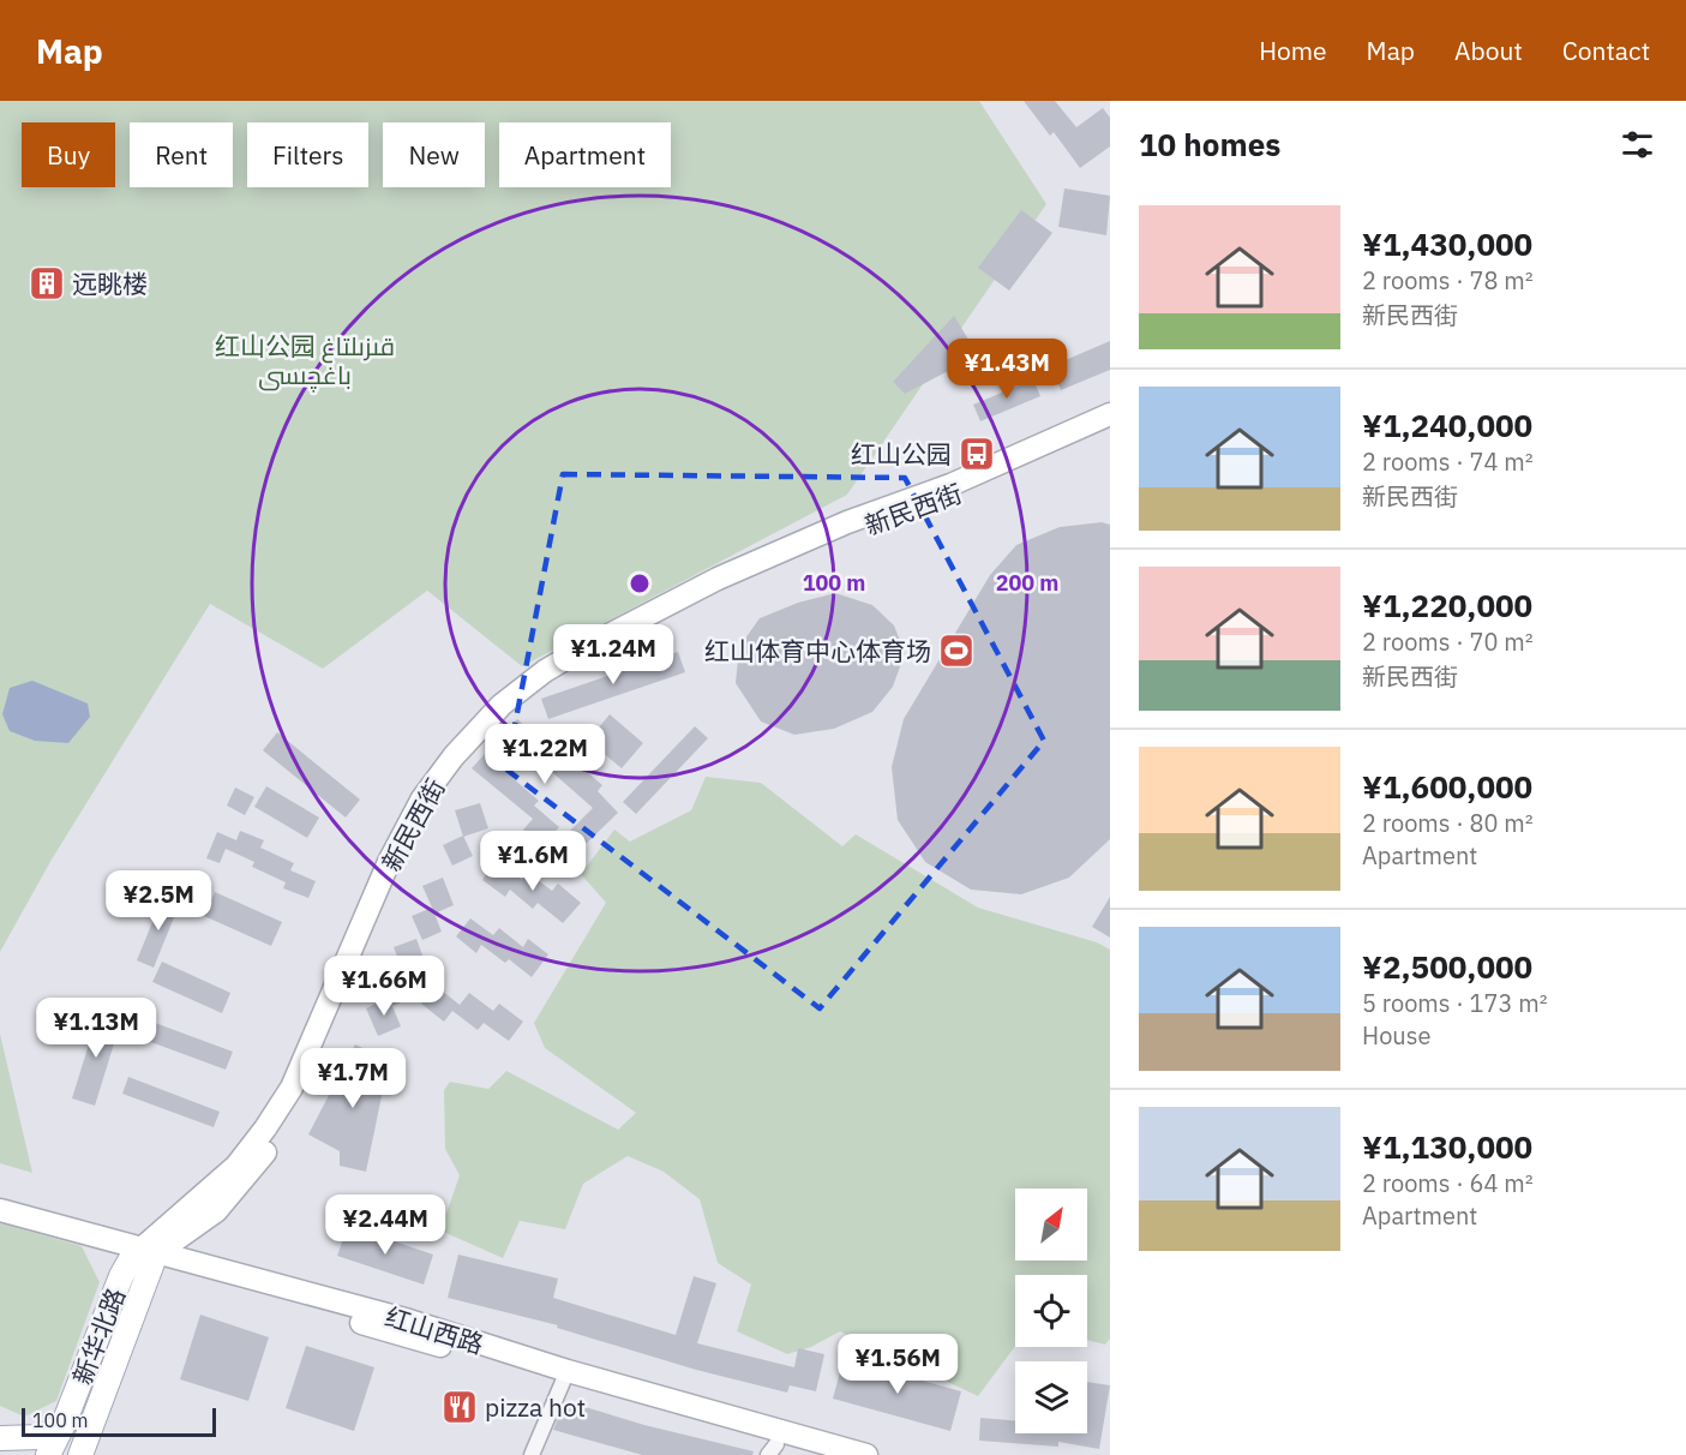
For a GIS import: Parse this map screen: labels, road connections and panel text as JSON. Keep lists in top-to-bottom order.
{
  "streets": {
    "main road": ["新民西街", "红山西路", "新华北路"]
  },
  "crossings": [
    ["新民西街", "红山西路"],
    ["新民西街", "新华北路"],
    ["红山西路", "新华北路"]
  ],
  "parks": ["红山公园 قىزىلتاغ باغچىسى"],
  "places": {
    "building": ["远眺楼"],
    "bus stop": ["红山公园"],
    "sports": ["红山体育中心体育场"],
    "restaurant": ["pizza hot"]
  },
  "scale_bar": "100 m",
  "north": "top right",
  "page": {
    "header": "Map",
    "nav": [
      "Home",
      "Map",
      "About",
      "Contact"
    ],
    "heading": "10 homes",
    "chip": [
      "Buy",
      "Rent",
      "Filters",
      "New",
      "Apartment"
    ],
    "list": [
      {
        "name": "¥1,430,000",
        "note": "2 rooms · 78 m² · 新民西街"
      },
      {
        "name": "¥1,240,000",
        "note": "2 rooms · 74 m² · 新民西街"
      },
      {
        "name": "¥1,220,000",
        "note": "2 rooms · 70 m² · 新民西街"
      },
      {
        "name": "¥1,600,000",
        "note": "2 rooms · 80 m² · Apartment"
      },
      {
        "name": "¥2,500,000",
        "note": "5 rooms · 173 m² · House"
      },
      {
        "name": "¥1,130,000",
        "note": "2 rooms · 64 m² · Apartment"
      }
    ],
    "price": [
      "¥1.43M",
      "¥1.24M",
      "¥1.22M",
      "¥1.6M",
      "¥2.5M",
      "¥1.66M",
      "¥1.13M",
      "¥1.7M",
      "¥2.44M",
      "¥1.56M"
    ],
    "scale": "100 m"
  },
  "rings": ["100 m", "200 m"]
}
